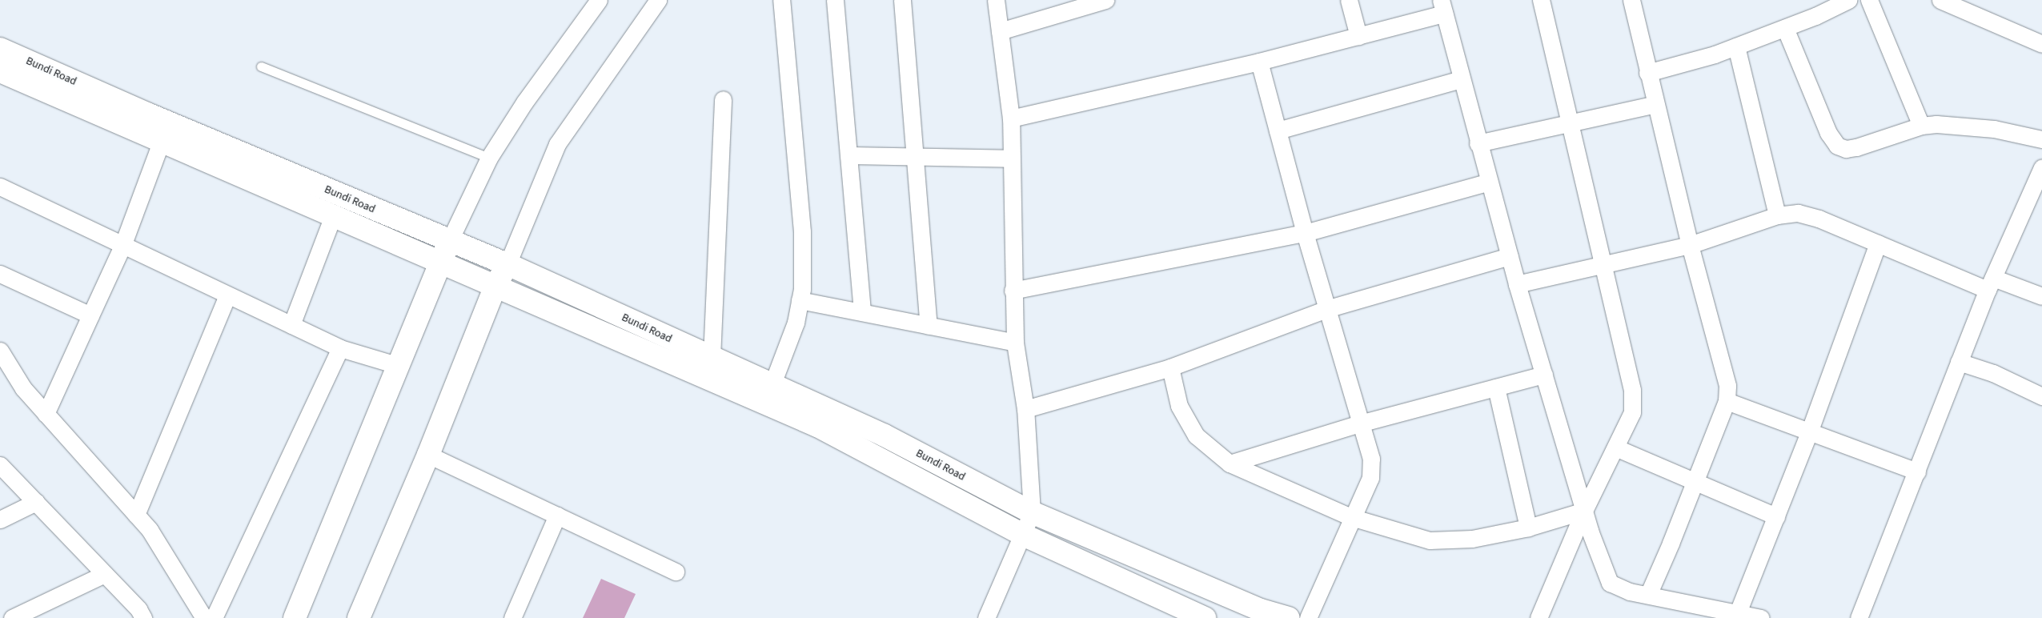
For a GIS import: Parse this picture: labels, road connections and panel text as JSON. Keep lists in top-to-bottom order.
{
  "streets": {
    "main road": ["Bundi Road"]
  }
}
